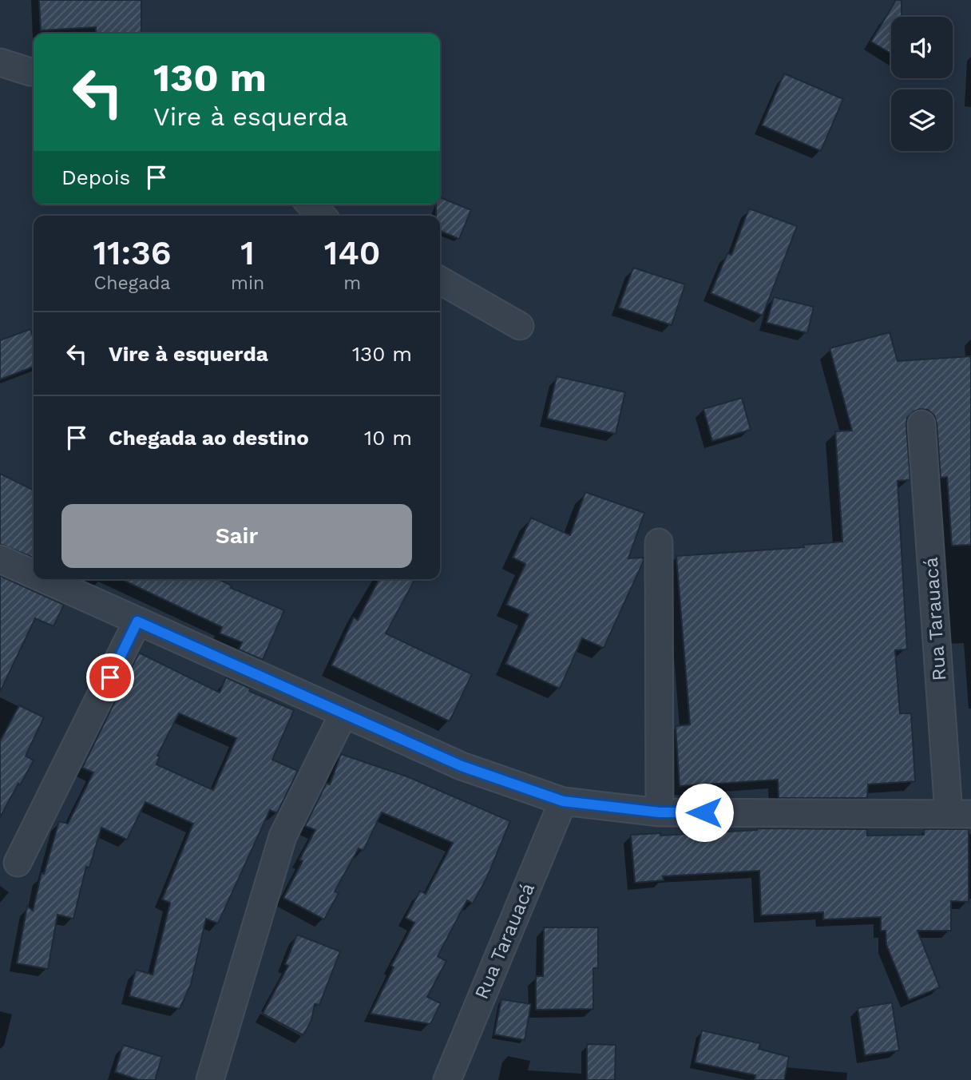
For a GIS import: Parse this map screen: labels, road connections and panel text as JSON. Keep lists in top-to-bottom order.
{
  "streets": {
    "street": ["Rua Tarauacá"]
  },
  "page": {
    "turn": ["130 m", "Vire à esquerda"],
    "then": "Depois",
    "eta": [
      "11:36",
      "Chegada",
      "1",
      "min",
      "140",
      "m"
    ],
    "list": [
      {
        "name": "Vire à esquerda",
        "value": "130 m"
      },
      {
        "name": "Chegada ao destino",
        "value": "10 m"
      }
    ],
    "buttons": "Sair"
  }
}
